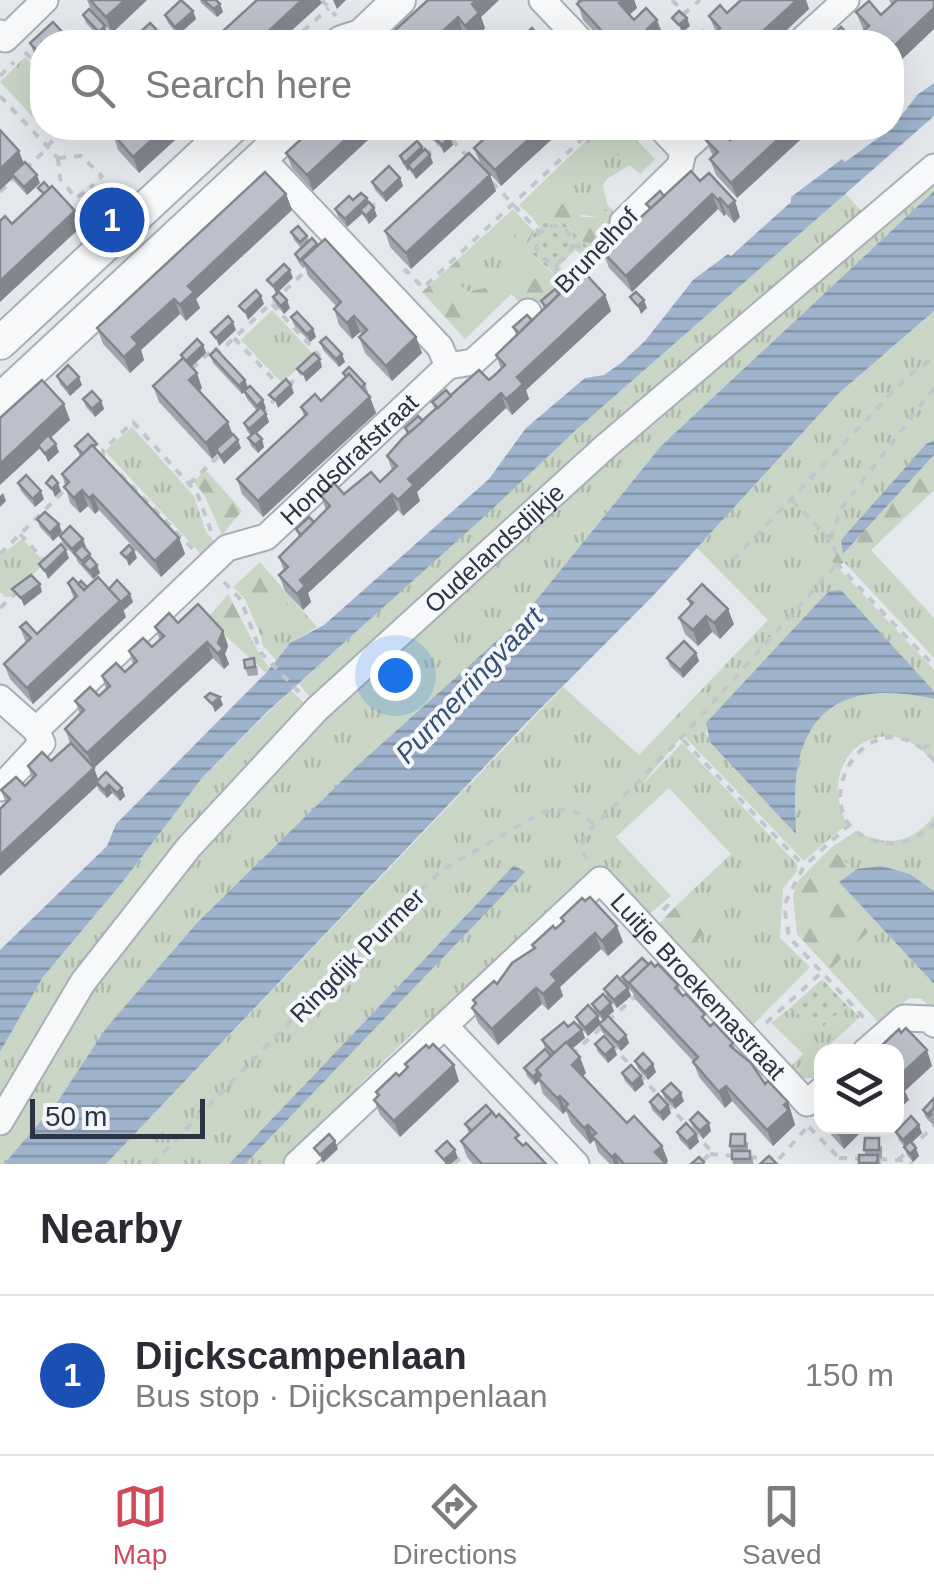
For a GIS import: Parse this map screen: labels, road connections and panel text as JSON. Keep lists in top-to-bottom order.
{
  "streets": {
    "street": [
      "Brunelhof",
      "Hondsdrafstraat",
      "Oudelandsdijkje",
      "Luitje Broekemastraat"
    ],
    "path": ["Ringdijk Purmer"]
  },
  "water": ["Purmerringvaart"],
  "scale_bar": "50 m",
  "page": {
    "search": "Search here",
    "pins": "1",
    "scale": "50 m",
    "heading": "Nearby",
    "list": [
      {
        "mark": "1",
        "name": "Dijckscampenlaan",
        "note": "Bus stop · Dijckscampenlaan",
        "value": "150 m"
      }
    ],
    "nav": ["Map", "Directions", "Saved"]
  }
}
